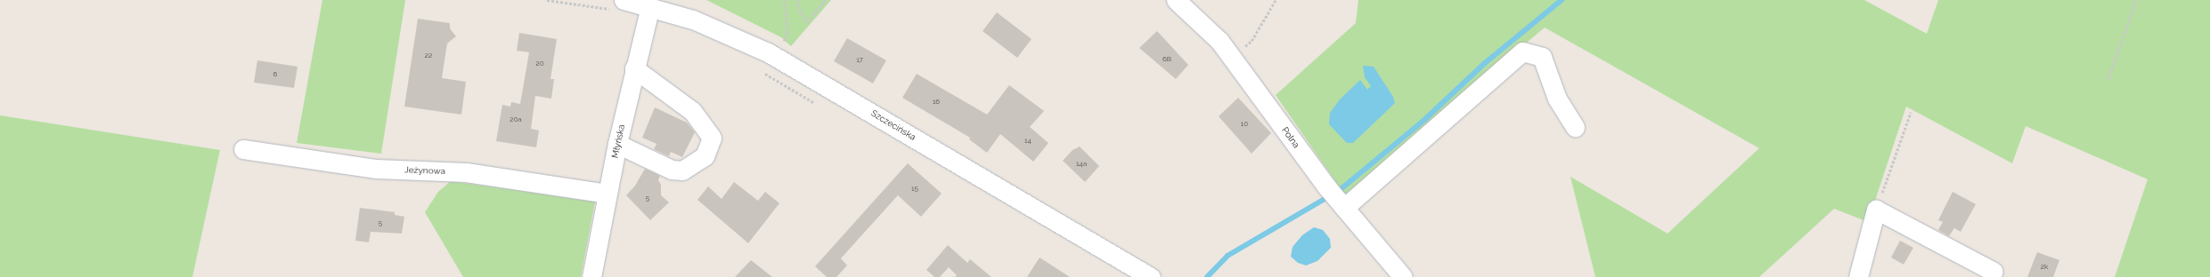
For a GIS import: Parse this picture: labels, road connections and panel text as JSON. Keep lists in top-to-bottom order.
{
  "streets": {
    "street": [
      "Szczecińska",
      "Polna",
      "Młyńska",
      "Jeżynowa"
    ]
  },
  "crossings": [
    ["Szczecińska", "Młyńska"],
    ["Młyńska", "Jeżynowa"]
  ],
  "house_numbers": [
    "22",
    "6B",
    "17",
    "20",
    "6",
    "16",
    "20a",
    "10",
    "14",
    "14a",
    "15",
    "5",
    "5",
    "2k"
  ]
}
